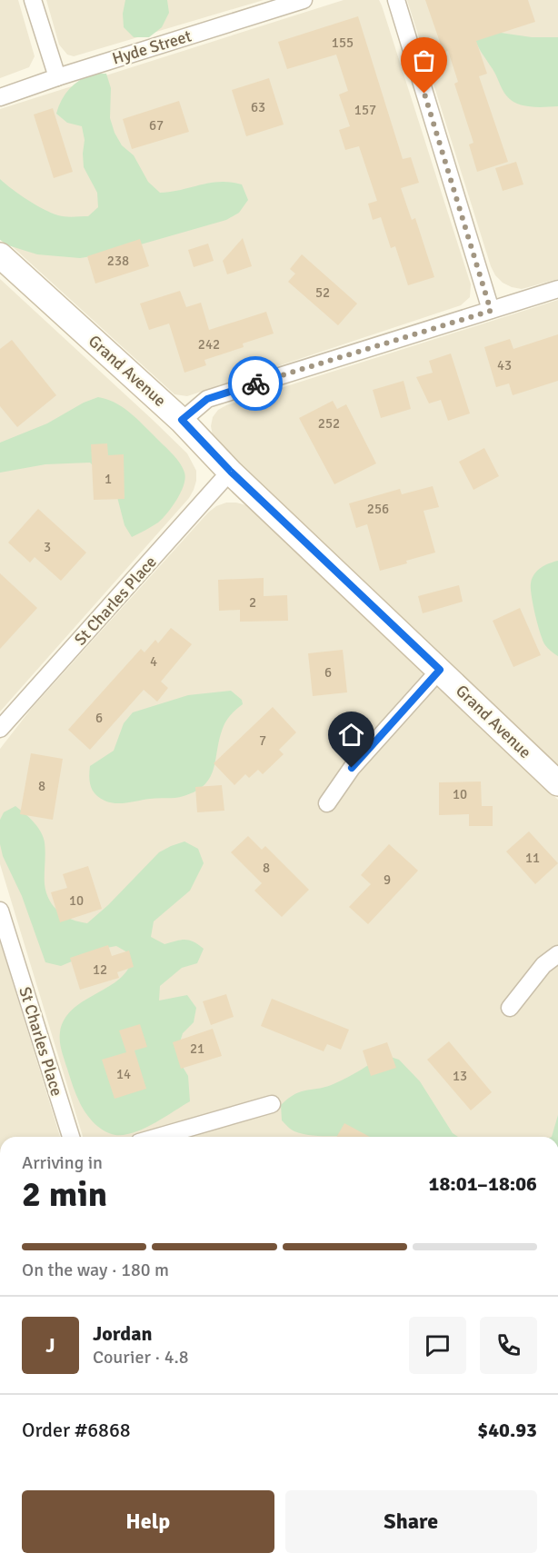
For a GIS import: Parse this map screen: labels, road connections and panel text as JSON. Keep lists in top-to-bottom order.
{
  "streets": {
    "street": ["Hyde Street", "Grand Avenue", "St Charles Place"]
  },
  "crossings": [
    ["Grand Avenue", "St Charles Place"]
  ],
  "house_numbers": [
    "155",
    "63",
    "157",
    "67",
    "238",
    "52",
    "242",
    "43",
    "252",
    "1",
    "256",
    "3",
    "2",
    "4",
    "6",
    "6",
    "7",
    "8",
    "10",
    "11",
    "8",
    "9",
    "10",
    "12",
    "21",
    "14",
    "13"
  ],
  "page": {
    "heading": ["2 min", "Arriving in", "18:01–18:06"],
    "panel": [
      "Jordan",
      "Courier · 4.8",
      "Order #6868",
      "$40.93"
    ],
    "bar": "On the way · 180 m",
    "round": "J",
    "buttons": ["Help", "Share"]
  }
}
